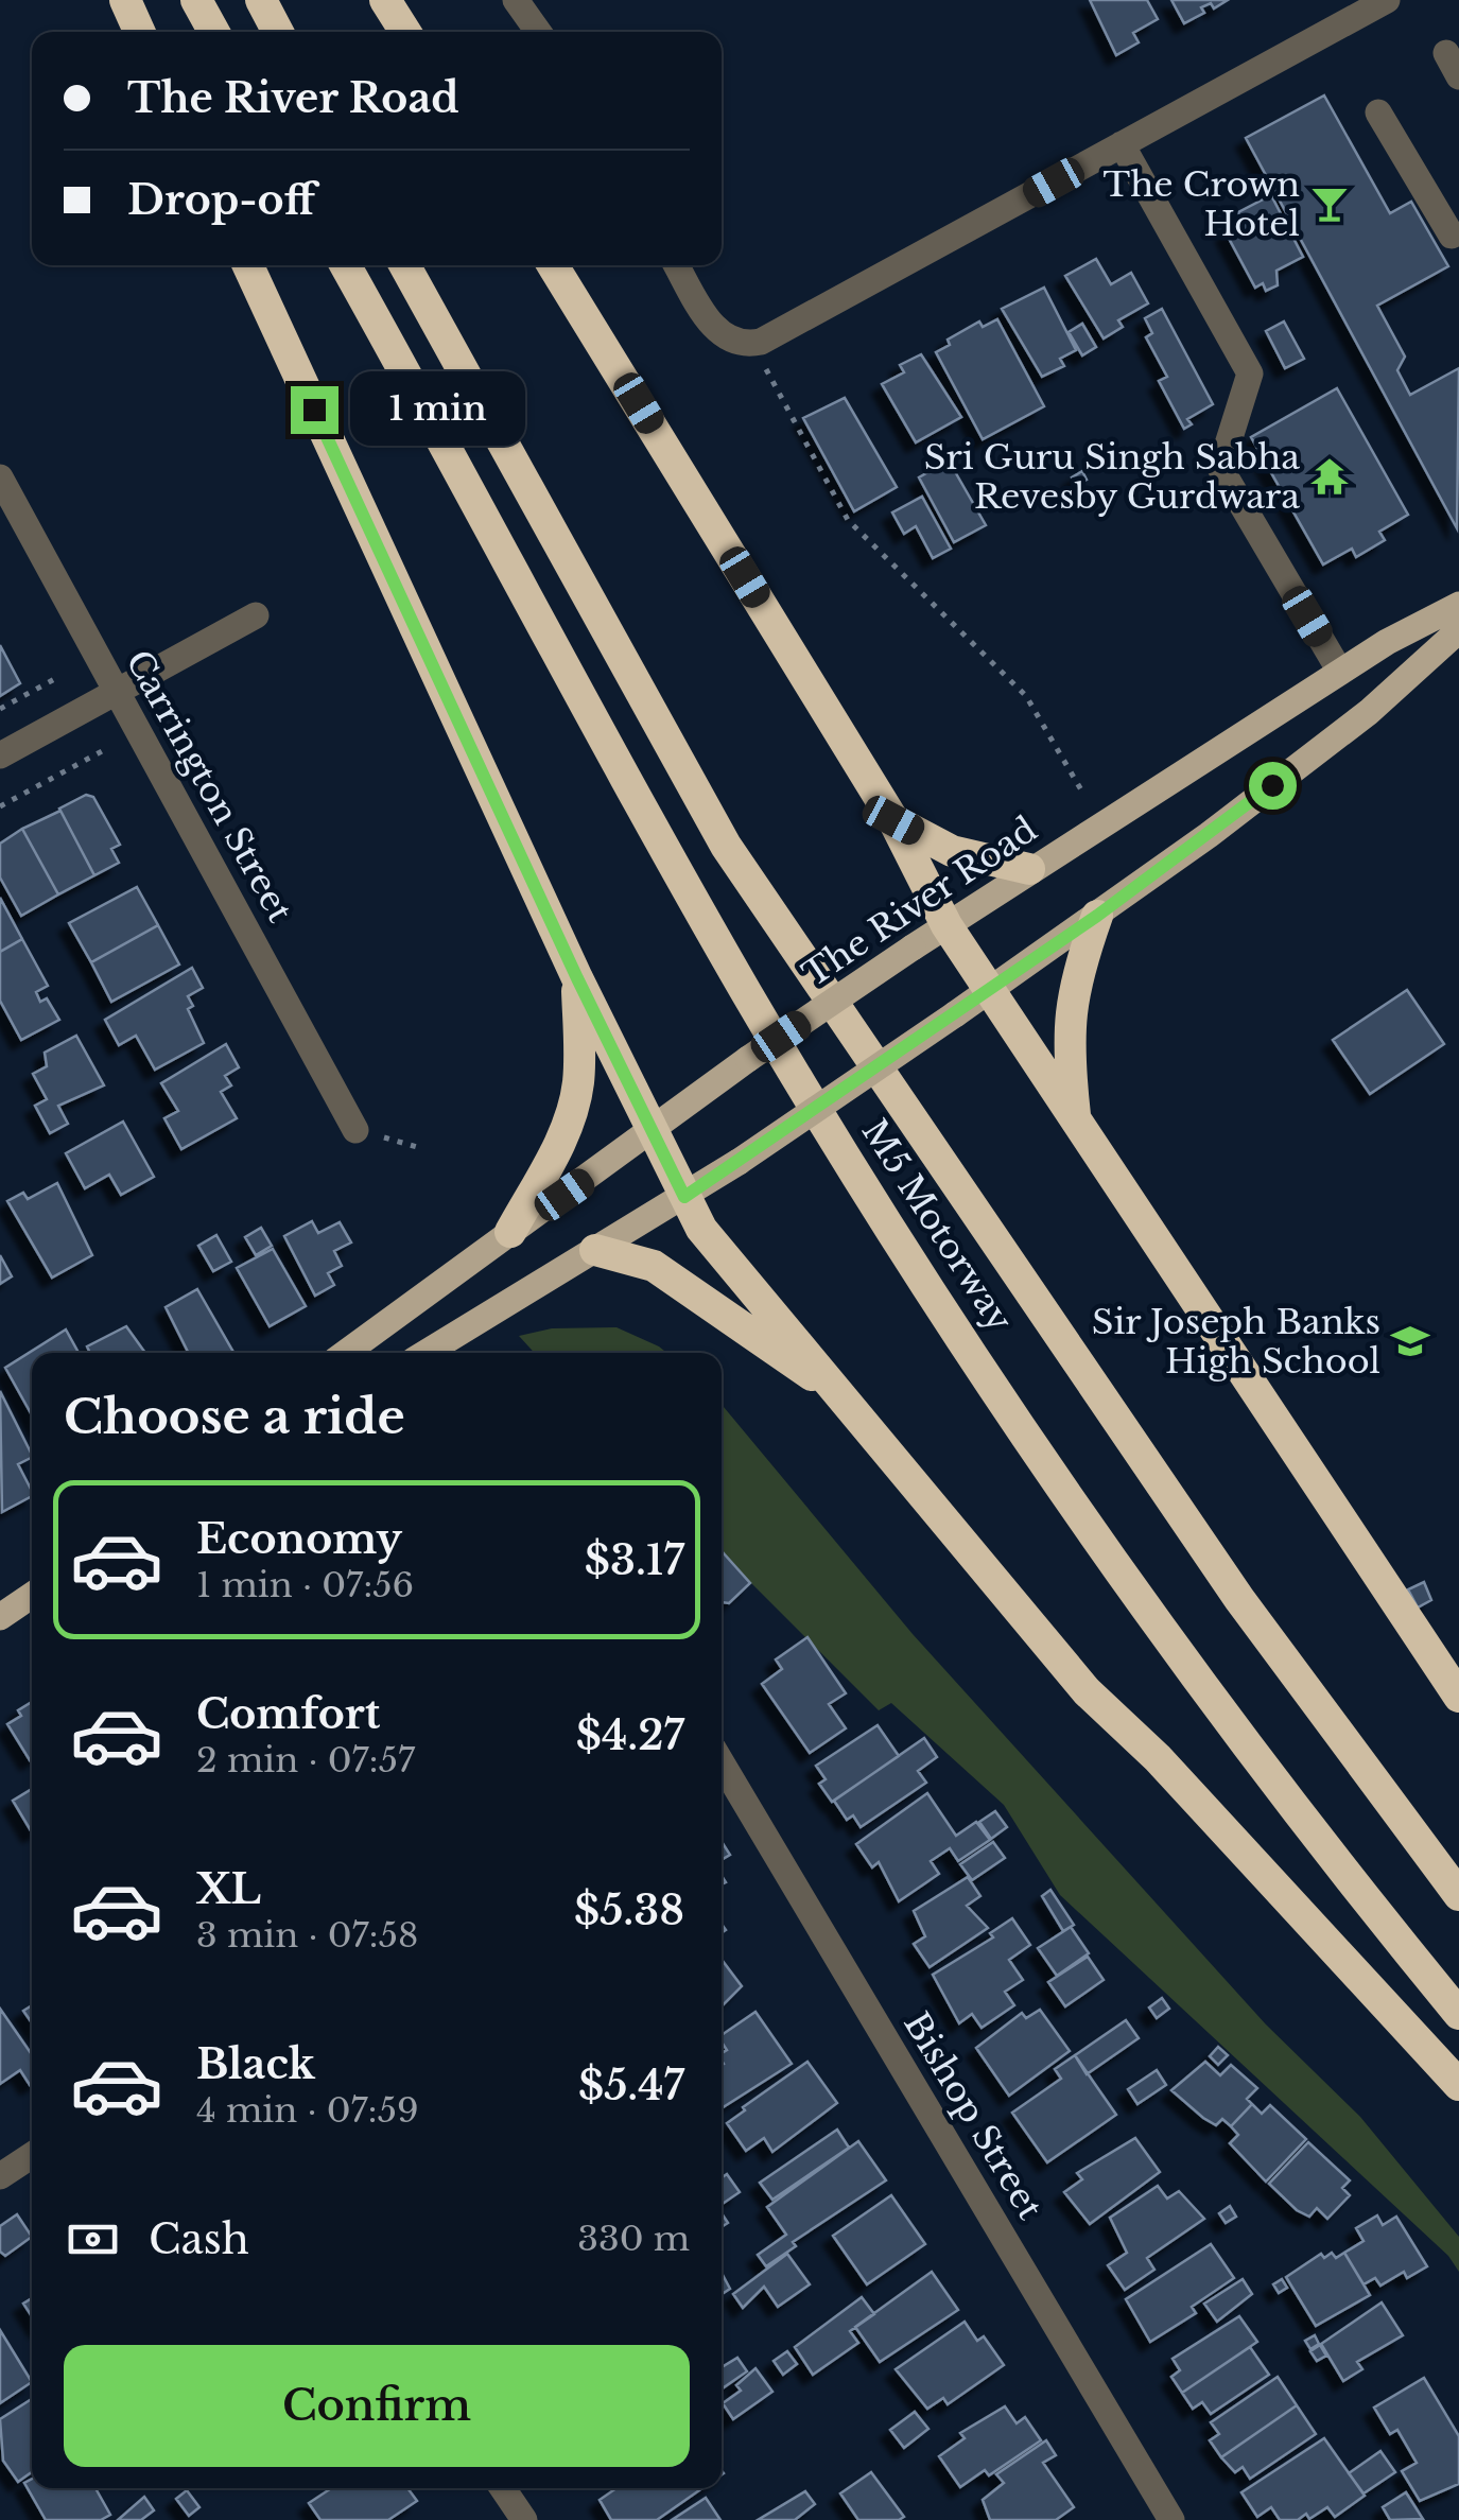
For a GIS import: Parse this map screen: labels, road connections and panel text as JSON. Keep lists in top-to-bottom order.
{
  "streets": {
    "highway": ["M5 Motorway"],
    "main road": ["The River Road"],
    "street": ["Carrington Street", "Bishop Street"]
  },
  "places": {
    "bar": ["The Crown Hotel"],
    "temple": ["Sri Guru Singh Sabha Revesby Gurdwara"],
    "school or university": ["Sir Joseph Banks High School"]
  },
  "page": {
    "banner": ["The River Road", "Drop-off"],
    "bubble": "1 min",
    "heading": "Choose a ride",
    "list": [
      {
        "name": "Economy",
        "note": "1 min · 07:56",
        "value": "$3.17"
      },
      {
        "name": "Comfort",
        "note": "2 min · 07:57",
        "value": "$4.27"
      },
      {
        "name": "XL",
        "note": "3 min · 07:58",
        "value": "$5.38"
      },
      {
        "name": "Black",
        "note": "4 min · 07:59",
        "value": "$5.47"
      }
    ],
    "pay": ["Cash", "330 m"],
    "buttons": "Confirm"
  }
}
